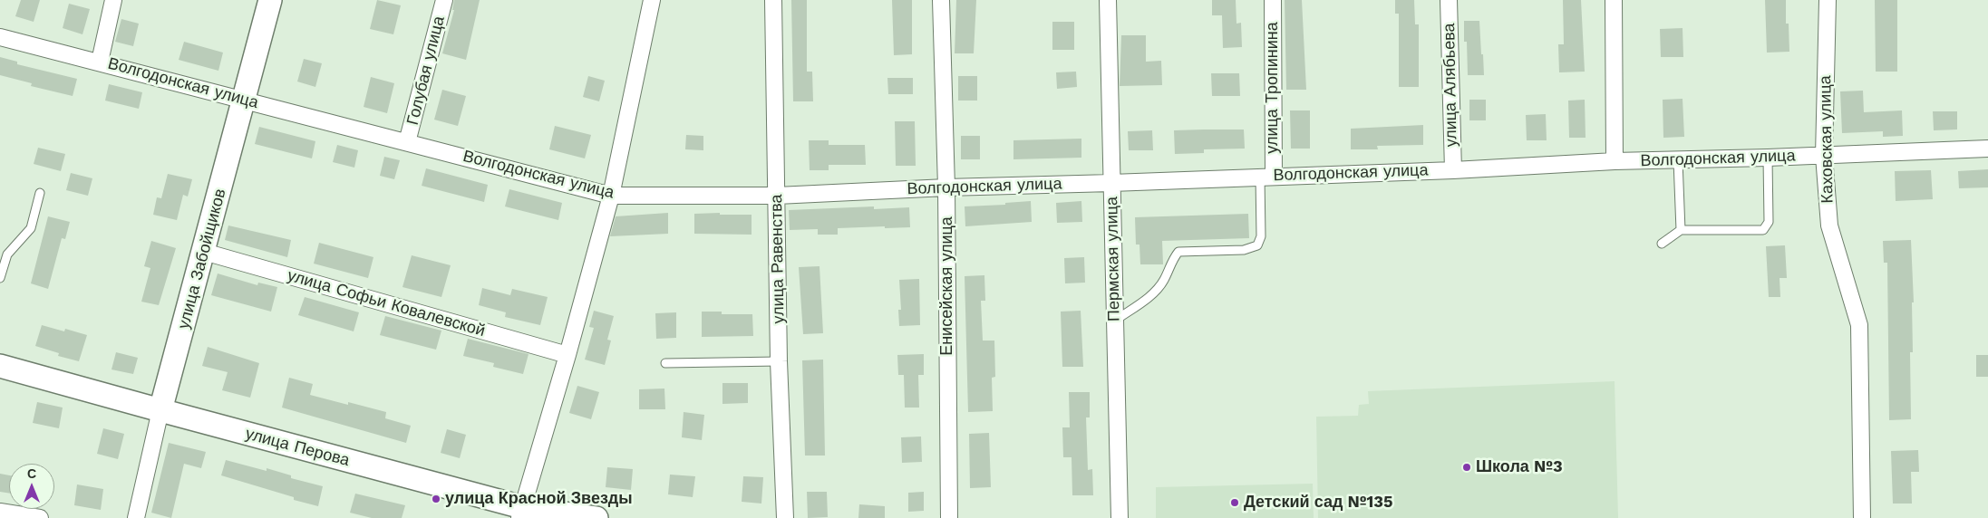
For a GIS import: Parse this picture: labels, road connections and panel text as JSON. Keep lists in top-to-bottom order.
{
  "streets": {
    "main road": ["улица Забойщиков", "улица Перова"],
    "street": [
      "Голубая улица",
      "Волгодонская улица",
      "улица Алябьева",
      "улица Тропинина",
      "Каховская улица",
      "улица Равенства",
      "Пермская улица",
      "Енисейская улица",
      "улица Софьи Ковалевской"
    ]
  },
  "crossings": [
    ["Голубая улица", "Волгодонская улица"],
    ["Волгодонская улица", "улица Алябьева"],
    ["Волгодонская улица", "улица Тропинина"],
    ["Волгодонская улица", "Каховская улица"],
    ["Волгодонская улица", "улица Забойщиков"],
    ["Волгодонская улица", "улица Равенства"],
    ["Волгодонская улица", "Пермская улица"],
    ["Волгодонская улица", "Енисейская улица"],
    ["улица Забойщиков", "улица Софьи Ковалевской"],
    ["улица Забойщиков", "улица Перова"]
  ],
  "places": ["Школа №3", "улица Красной Звезды", "Детский сад №135"],
  "north": "top"
}
